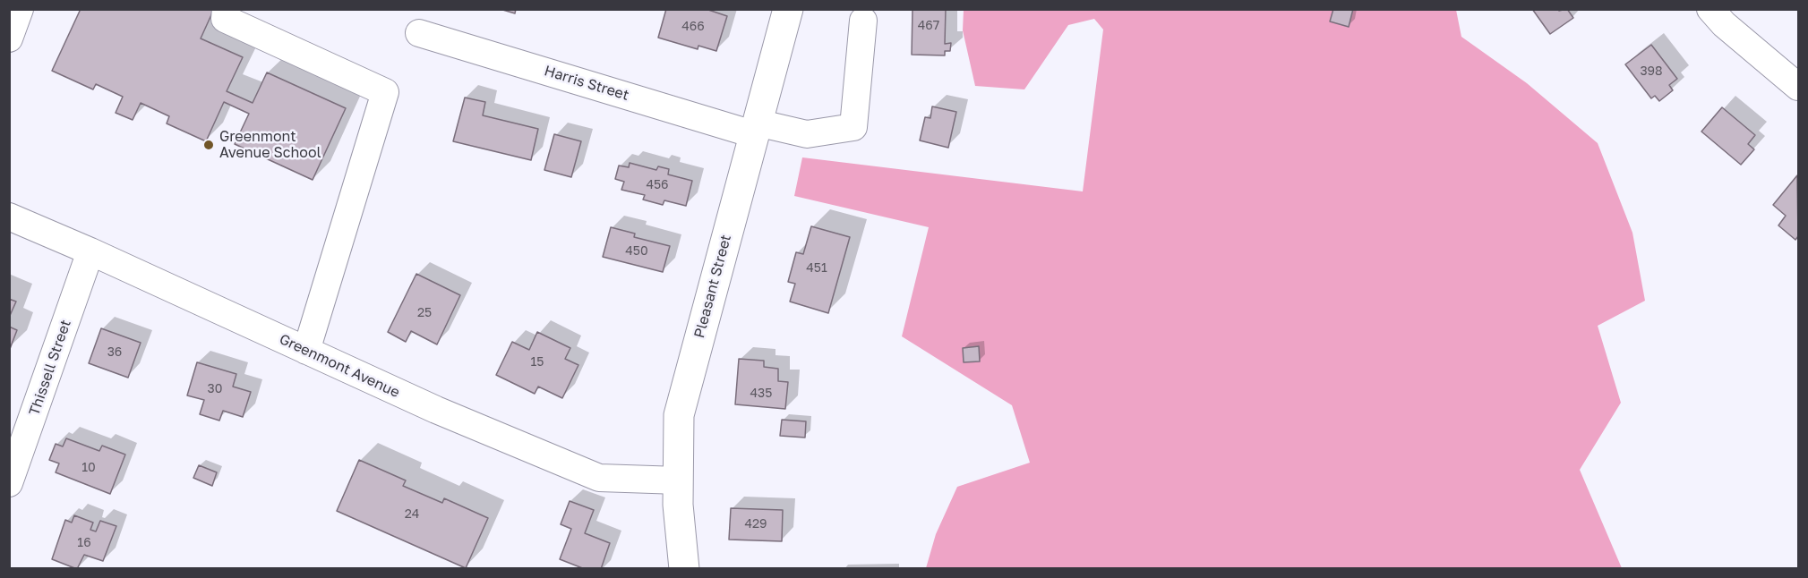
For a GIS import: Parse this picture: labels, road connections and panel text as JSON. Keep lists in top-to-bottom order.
{
  "streets": {
    "main road": ["Pleasant Street"],
    "street": ["Harris Street", "Greenmont Avenue", "Thissell Street"]
  },
  "crossings": [
    ["Harris Street", "Pleasant Street"],
    ["Pleasant Street", "Greenmont Avenue"],
    ["Greenmont Avenue", "Thissell Street"]
  ],
  "places": ["Greenmont Avenue School"],
  "house_numbers": [
    "467",
    "466",
    "398",
    "456",
    "450",
    "451",
    "25",
    "36",
    "15",
    "30",
    "435",
    "10",
    "24",
    "429",
    "16"
  ]
}
